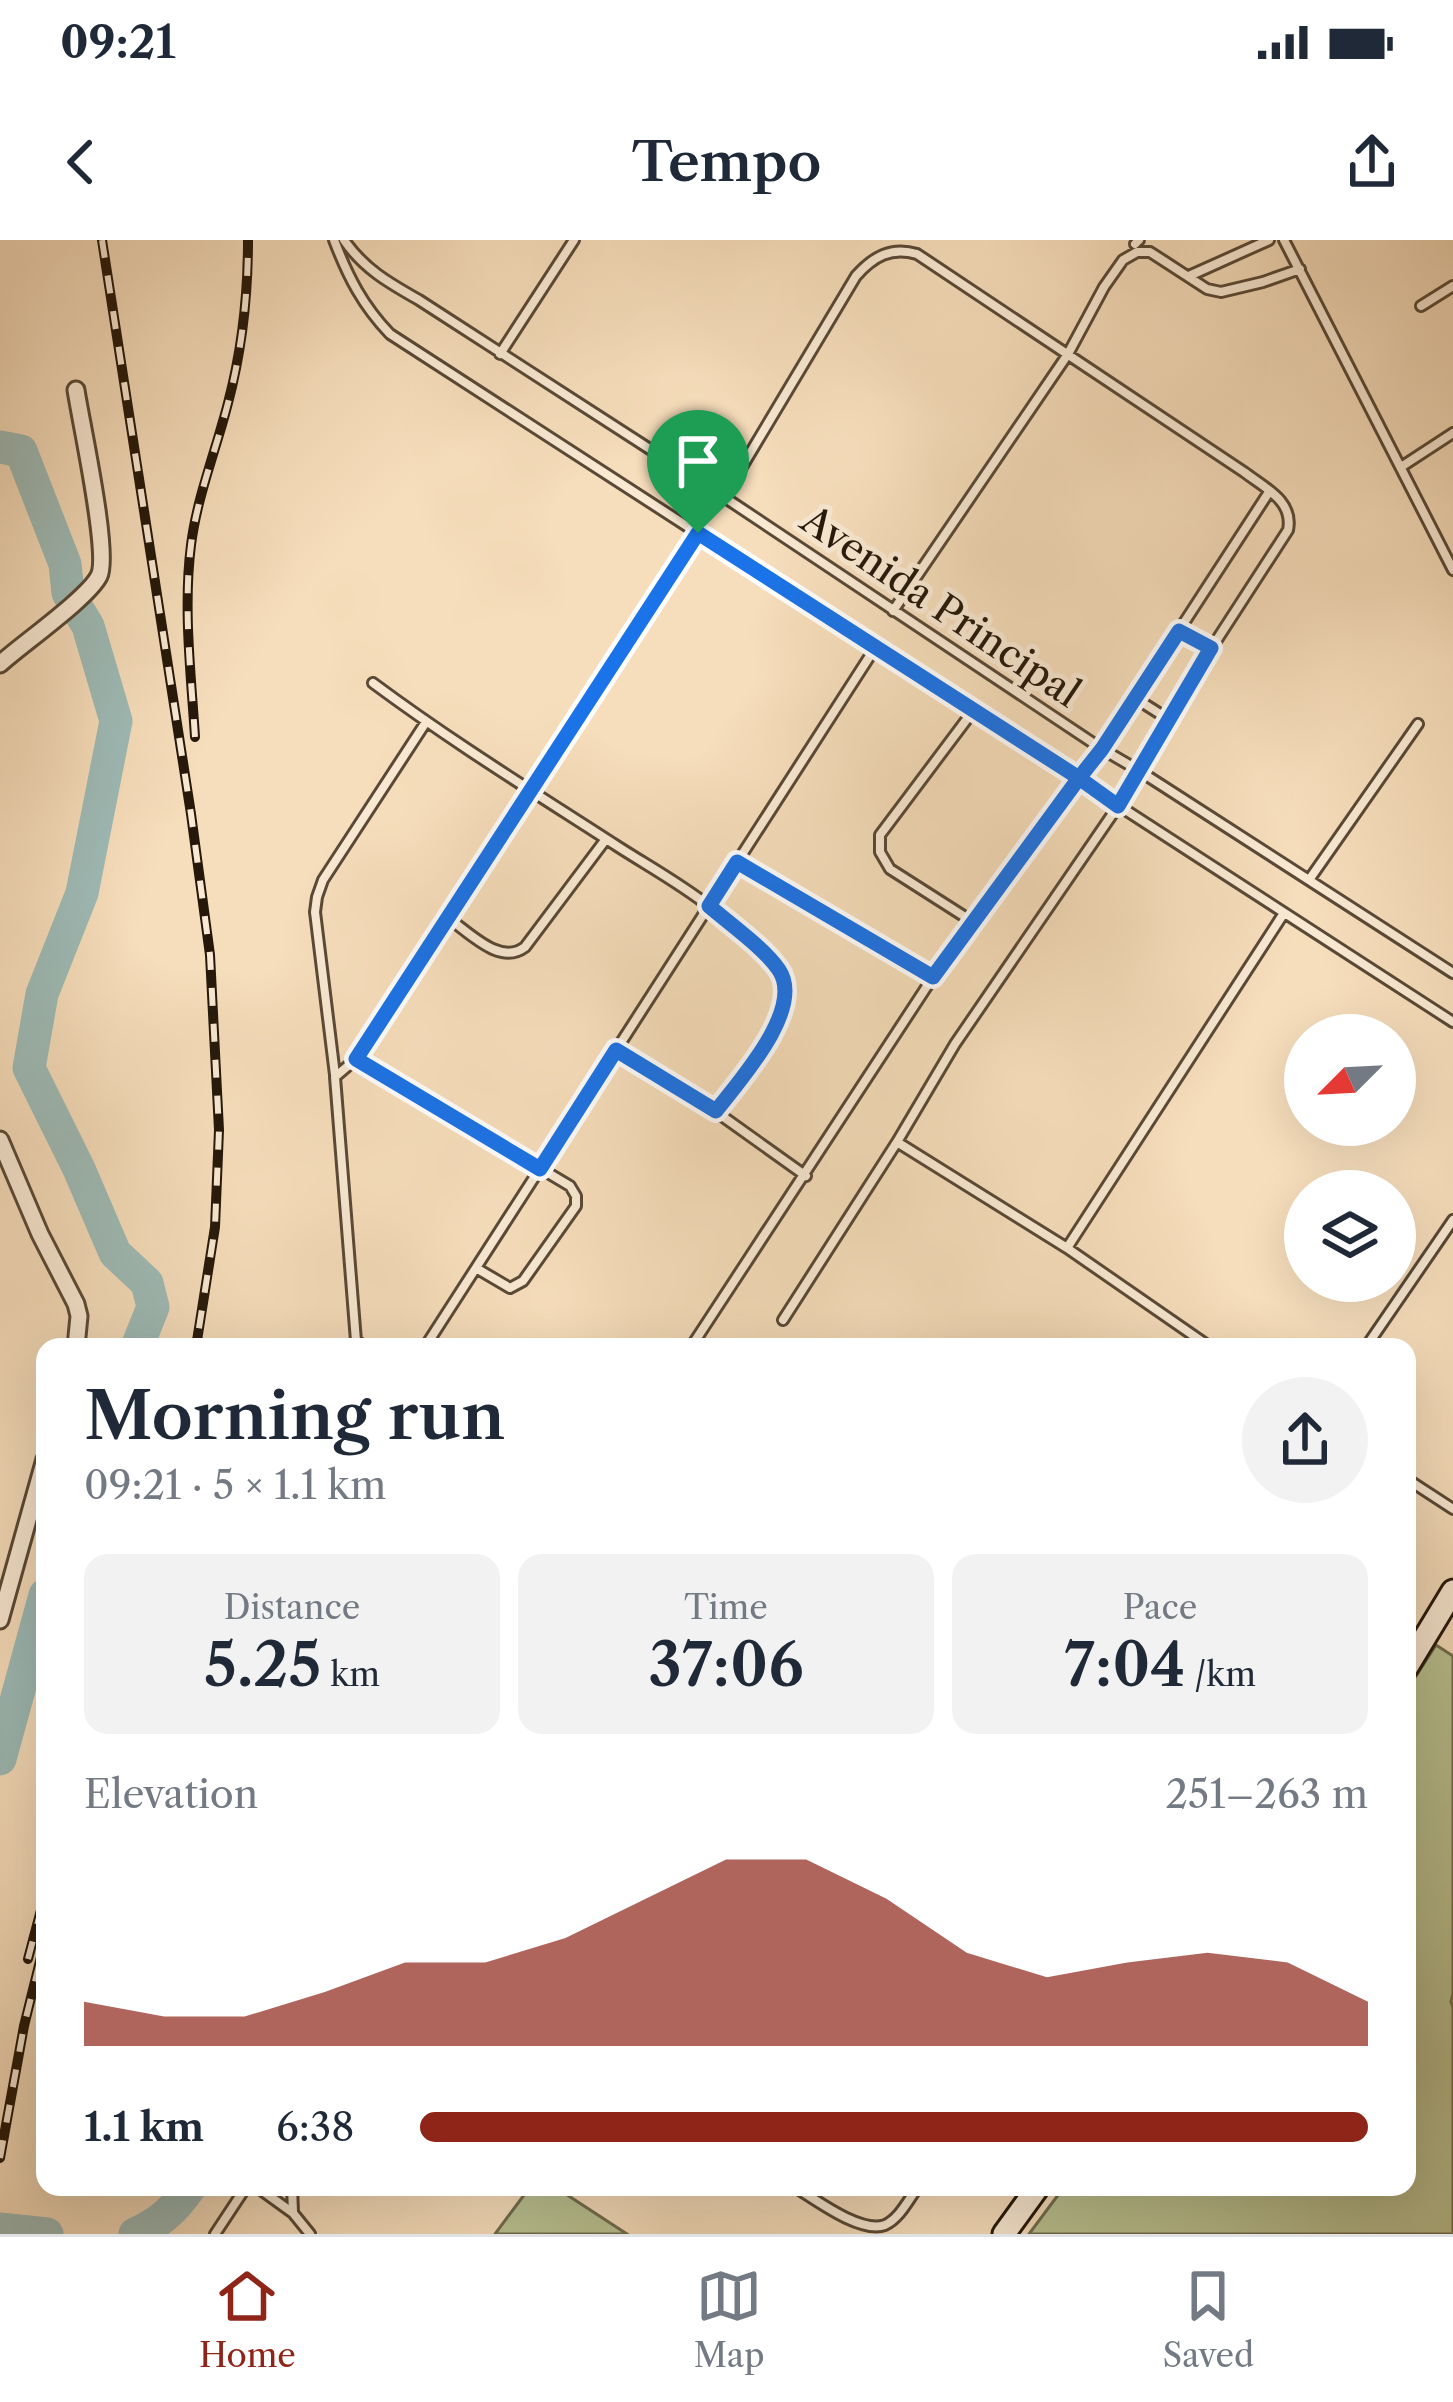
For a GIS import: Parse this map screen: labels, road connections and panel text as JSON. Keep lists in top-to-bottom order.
{
  "streets": {
    "lane": ["Avenida Principal"]
  },
  "north": "bottom left",
  "page": {
    "status": "09:21",
    "header": "Tempo",
    "heading": ["Morning run", "09:21 · 5 × 1.1 km"],
    "stats": [
      ["Distance", "5.25 km"],
      ["Time", "37:06"],
      ["Pace", "7:04 /km"]
    ],
    "chart": ["Elevation", "251–263 m"],
    "list": [
      {
        "name": "1.1 km",
        "note": "6:38"
      }
    ],
    "tabs": ["Home", "Map", "Saved"]
  }
}
